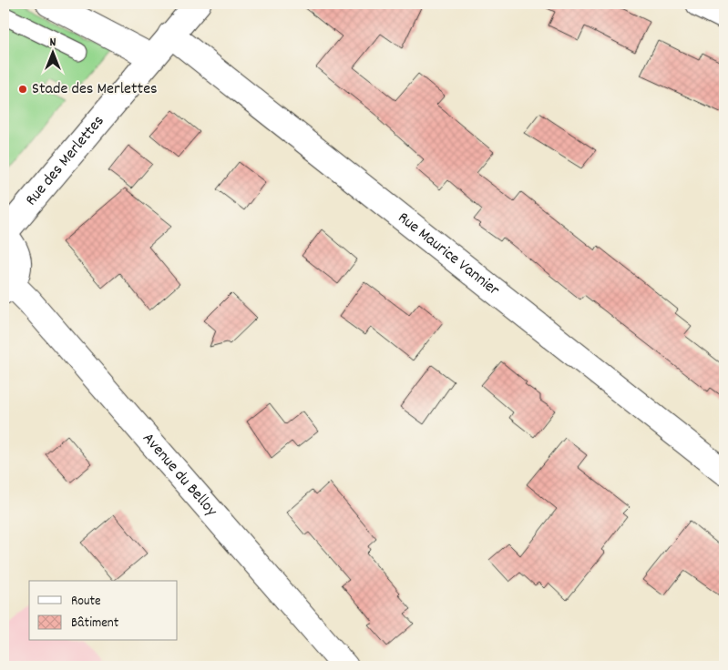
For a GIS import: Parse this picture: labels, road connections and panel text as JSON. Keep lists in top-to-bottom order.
{
  "streets": {
    "street": ["Rue des Merlettes", "Rue Maurice Vannier", "Avenue du Belloy"]
  },
  "crossings": [
    ["Rue des Merlettes", "Rue Maurice Vannier"]
  ],
  "places": ["Stade des Merlettes"],
  "legend": ["Route", "Bâtiment"],
  "north": "top"
}
